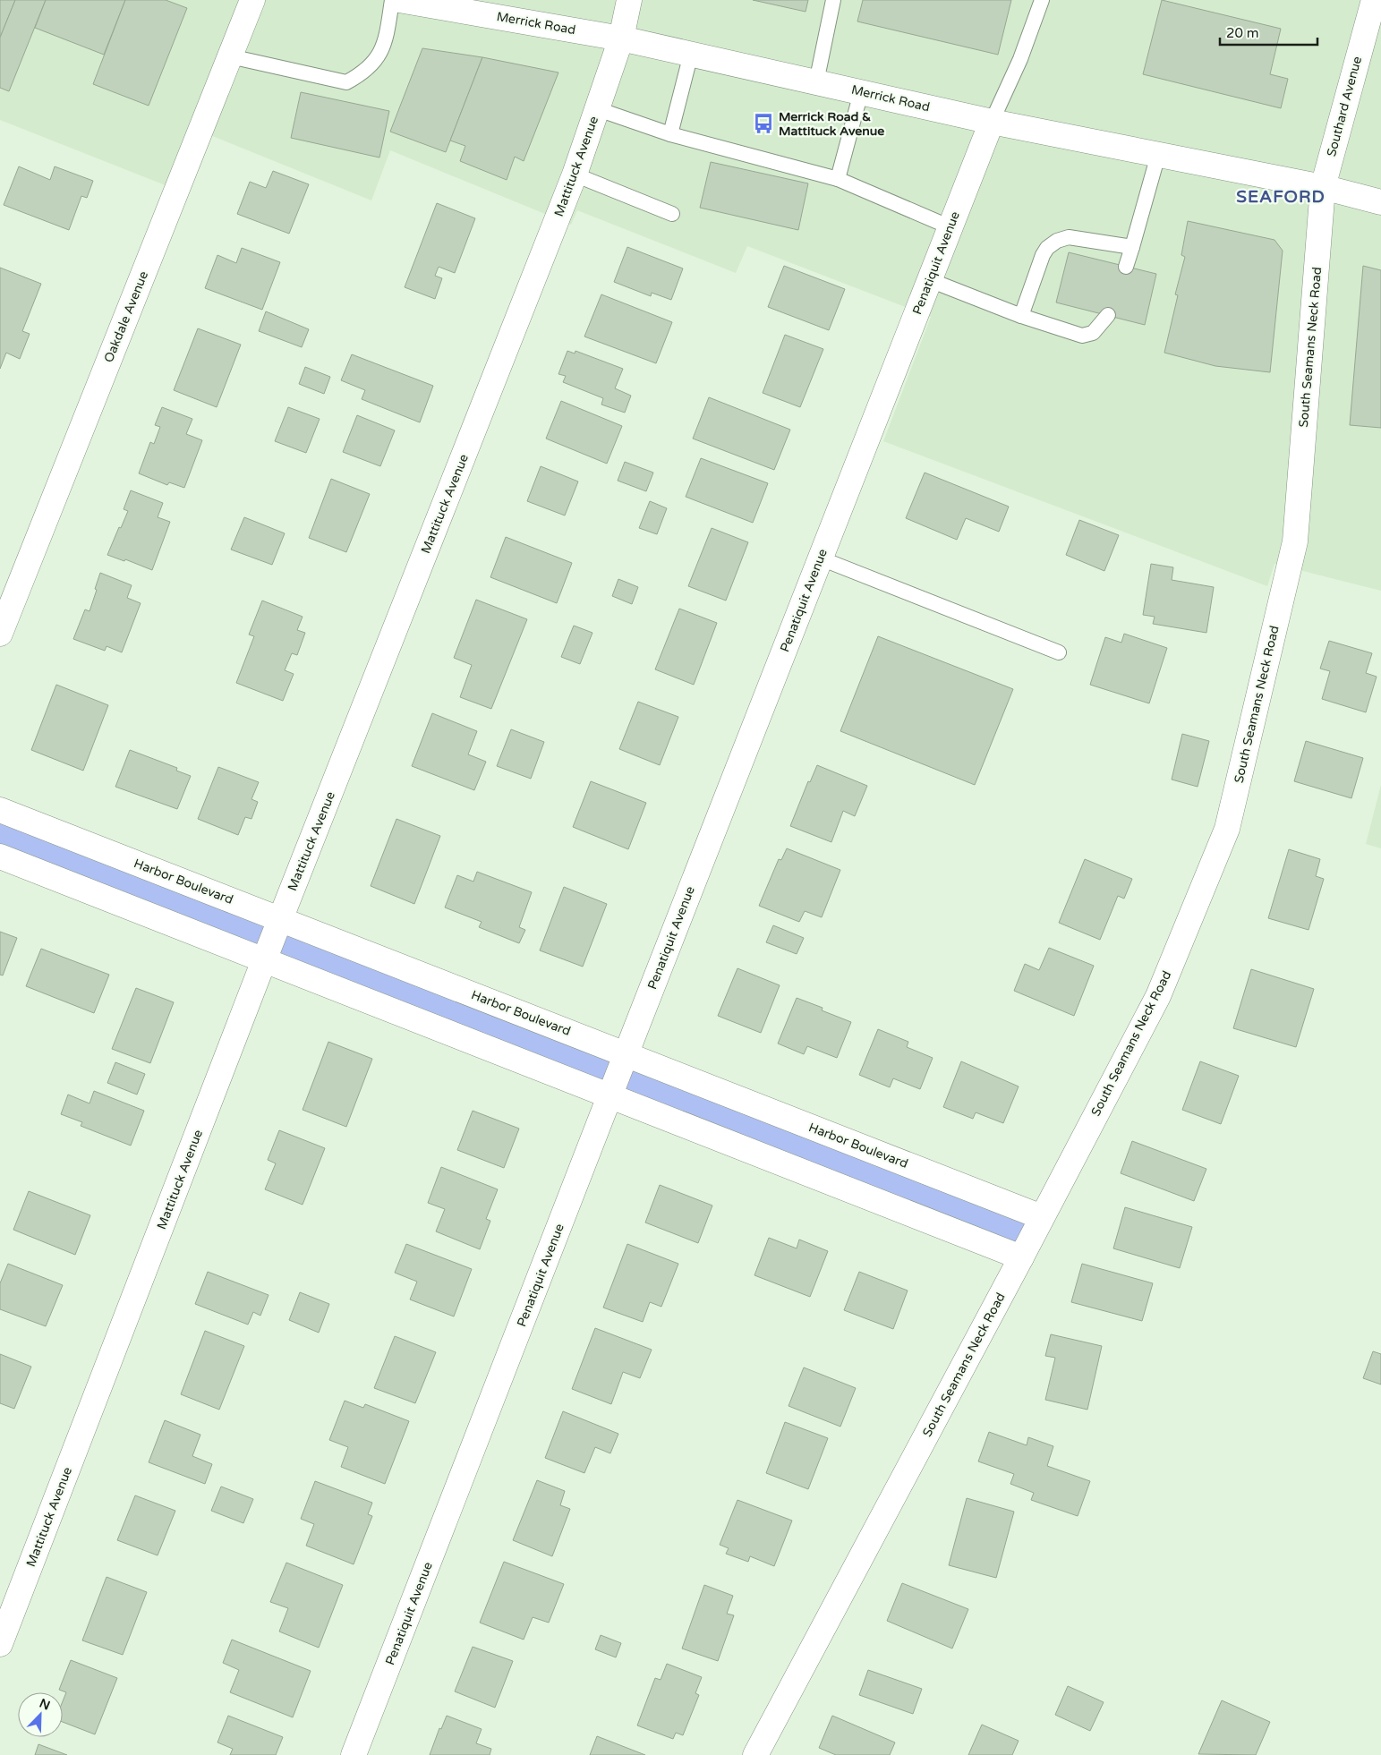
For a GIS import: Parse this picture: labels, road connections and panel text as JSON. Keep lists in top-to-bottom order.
{
  "streets": {
    "street": [
      "Merrick Road",
      "Southard Avenue",
      "Mattituck Avenue",
      "Penatiquit Avenue",
      "Oakdale Avenue",
      "South Seamans Neck Road",
      "Harbor Boulevard"
    ]
  },
  "crossings": [
    ["Merrick Road", "Southard Avenue"],
    ["Merrick Road", "Mattituck Avenue"],
    ["Merrick Road", "Penatiquit Avenue"],
    ["Merrick Road", "South Seamans Neck Road"],
    ["Southard Avenue", "South Seamans Neck Road"],
    ["Mattituck Avenue", "Harbor Boulevard"],
    ["Penatiquit Avenue", "Harbor Boulevard"],
    ["South Seamans Neck Road", "Harbor Boulevard"]
  ],
  "districts": ["SEAFORD"],
  "places": {
    "bus stop": ["Merrick Road & Mattituck Avenue"]
  },
  "scale_bar": "20 m",
  "north": "top right"
}
